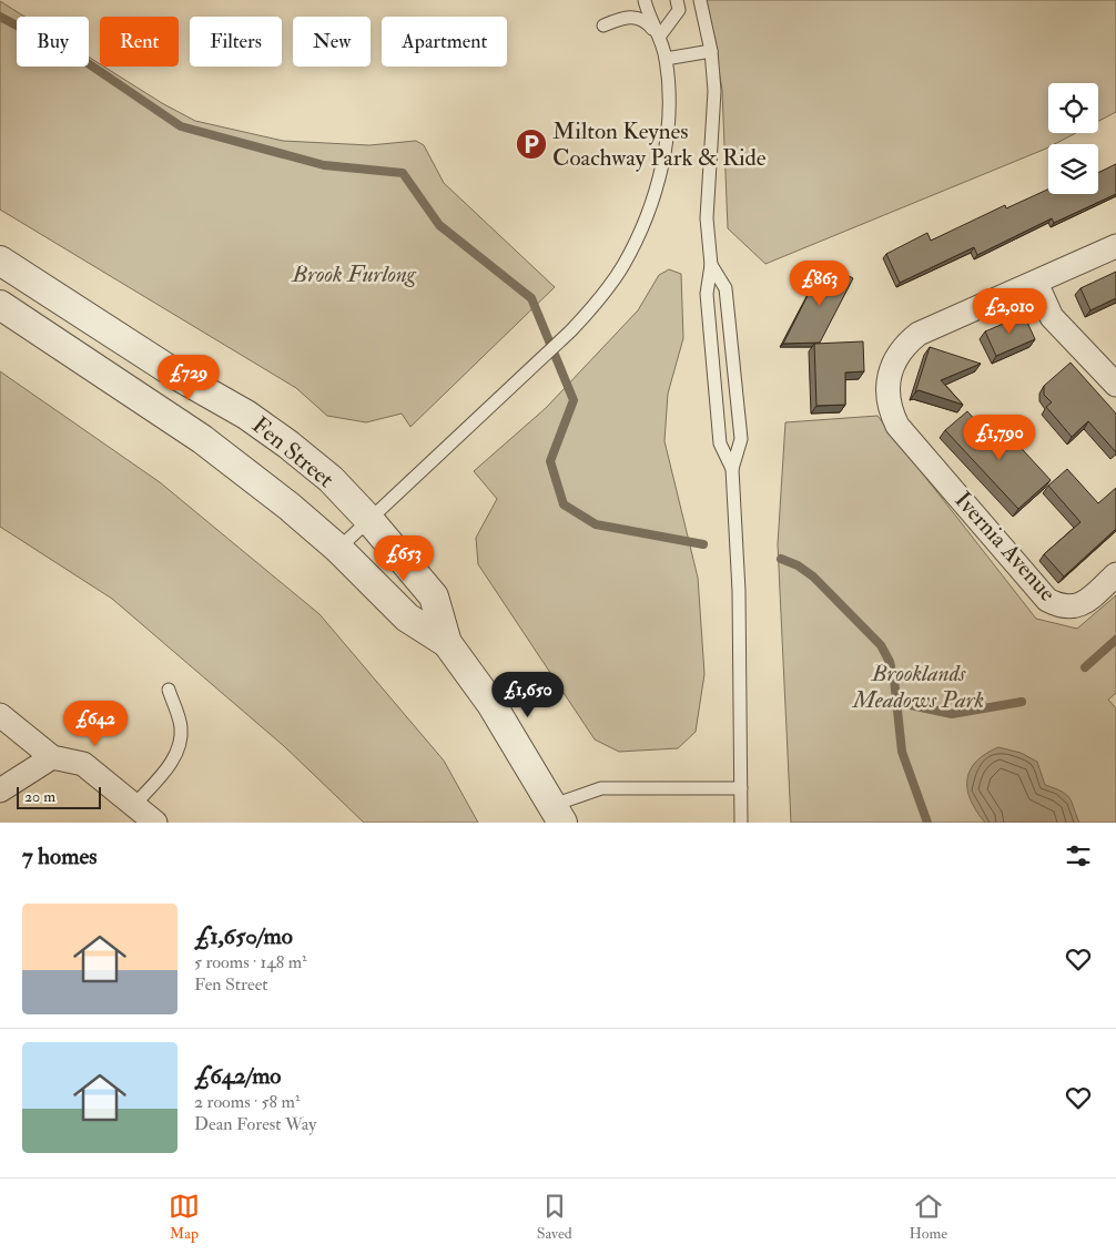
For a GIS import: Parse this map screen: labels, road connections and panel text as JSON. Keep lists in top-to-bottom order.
{
  "streets": {
    "street": ["Fen Street", "Ivernia Avenue"]
  },
  "parks": ["Brook Furlong", "Brooklands Meadows Park"],
  "places": {
    "parking": ["Milton Keynes Coachway Park & Ride"]
  },
  "scale_bar": "20 m",
  "page": {
    "chip": [
      "Buy",
      "Rent",
      "Filters",
      "New",
      "Apartment"
    ],
    "price": [
      "£863",
      "£2,010",
      "£729",
      "£1,790",
      "£653",
      "£1,650",
      "£642"
    ],
    "scale": "20 m",
    "heading": "7 homes",
    "list": [
      {
        "name": "£1,650/mo",
        "note": "5 rooms · 148 m² · Fen Street"
      },
      {
        "name": "£642/mo",
        "note": "2 rooms · 58 m² · Dean Forest Way"
      }
    ],
    "tabs": ["Map", "Saved", "Home"]
  }
}
